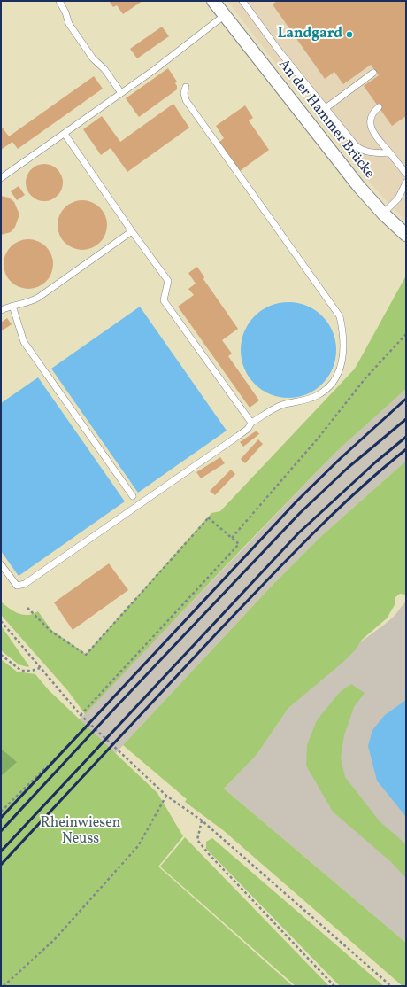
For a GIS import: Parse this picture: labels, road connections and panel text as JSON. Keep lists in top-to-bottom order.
{
  "streets": {
    "street": ["An der Hammer Brücke"]
  },
  "parks": ["Rheinwiesen Neuss"],
  "places": ["Landgard"]
}
